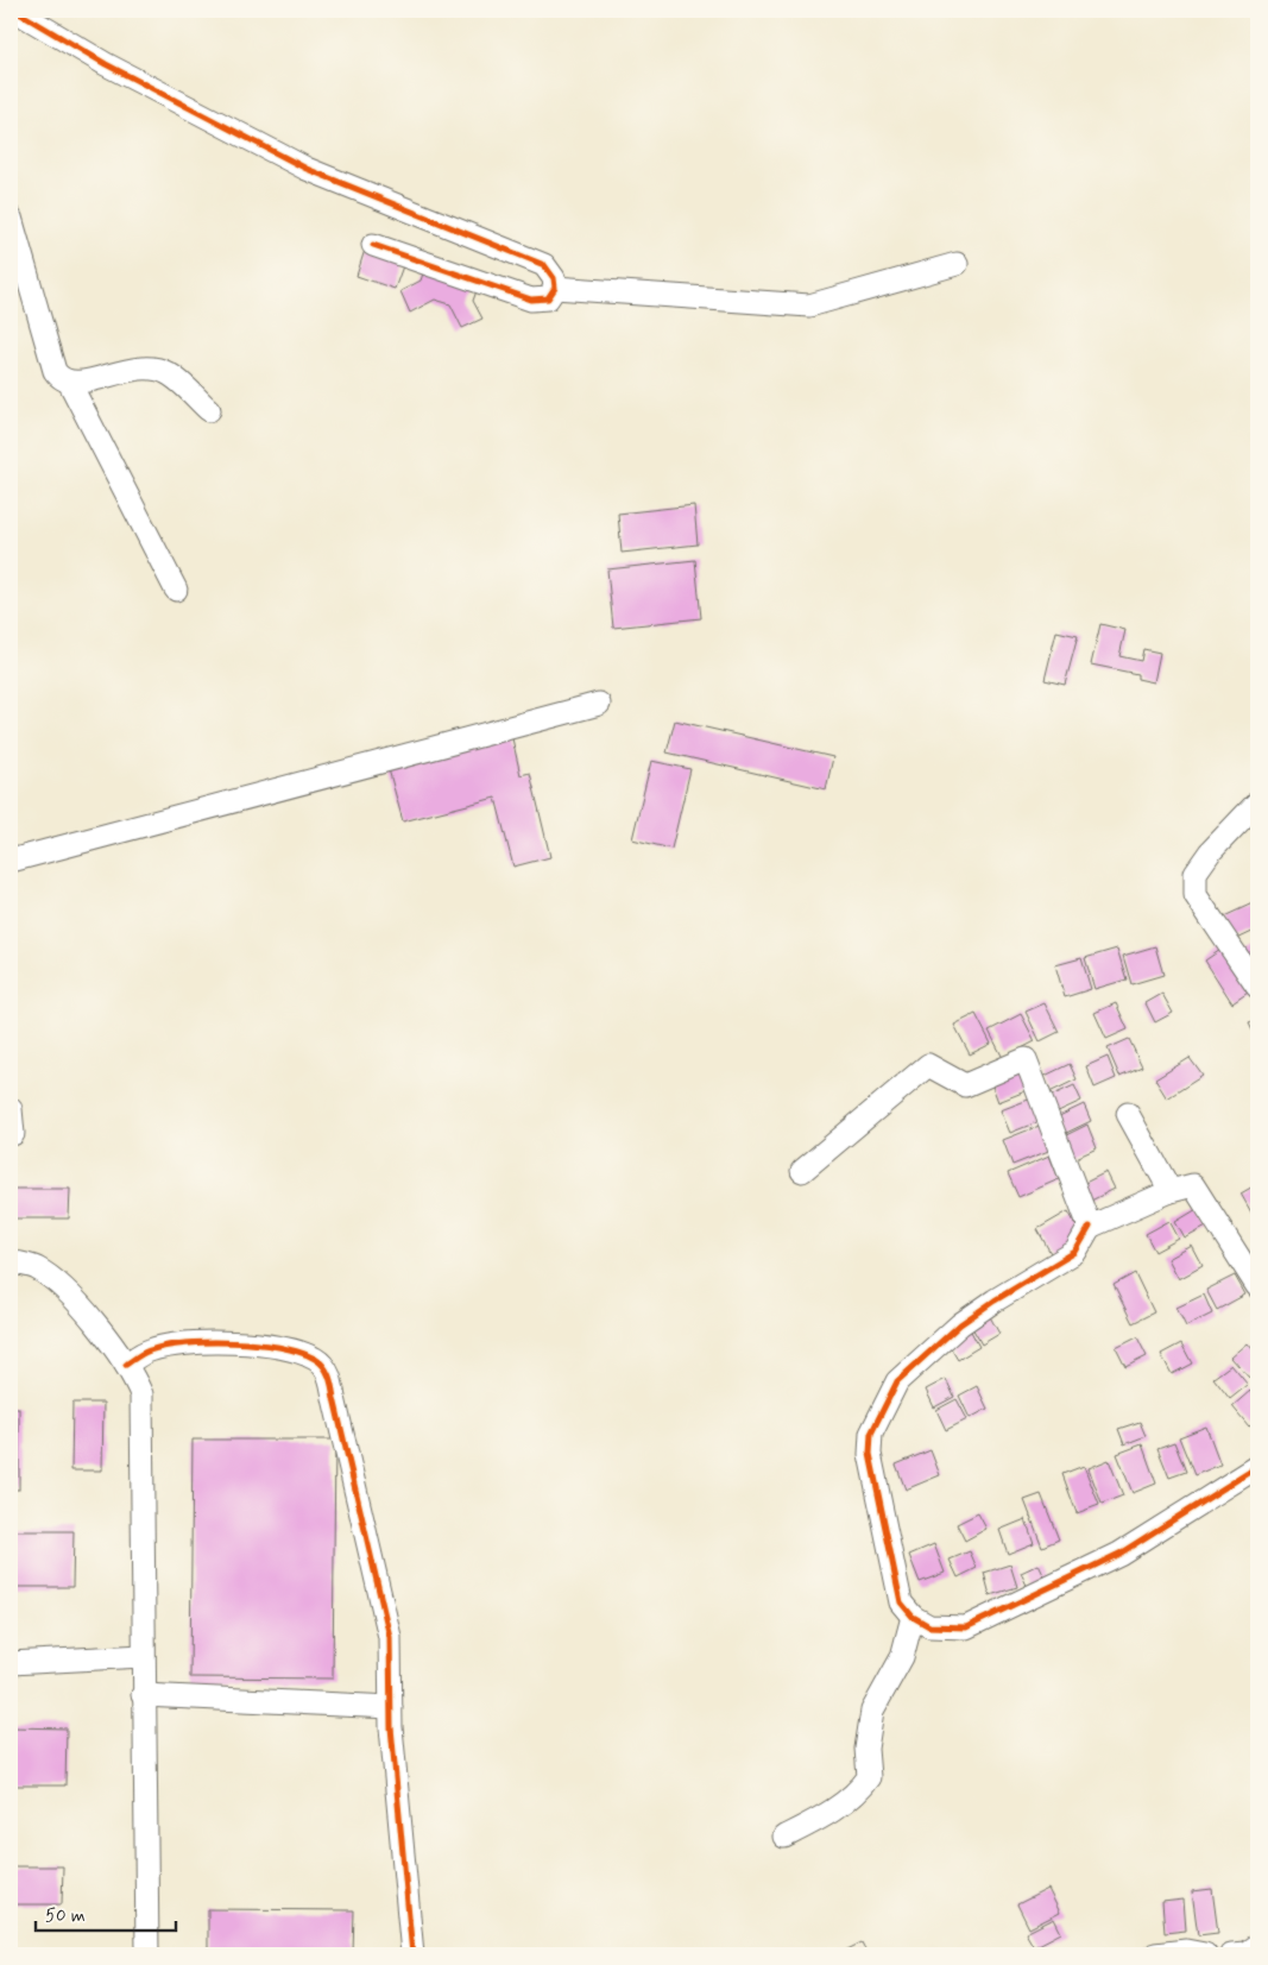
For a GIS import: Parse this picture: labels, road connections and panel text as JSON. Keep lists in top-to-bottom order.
{
  "scale_bar": "50 m"
}
